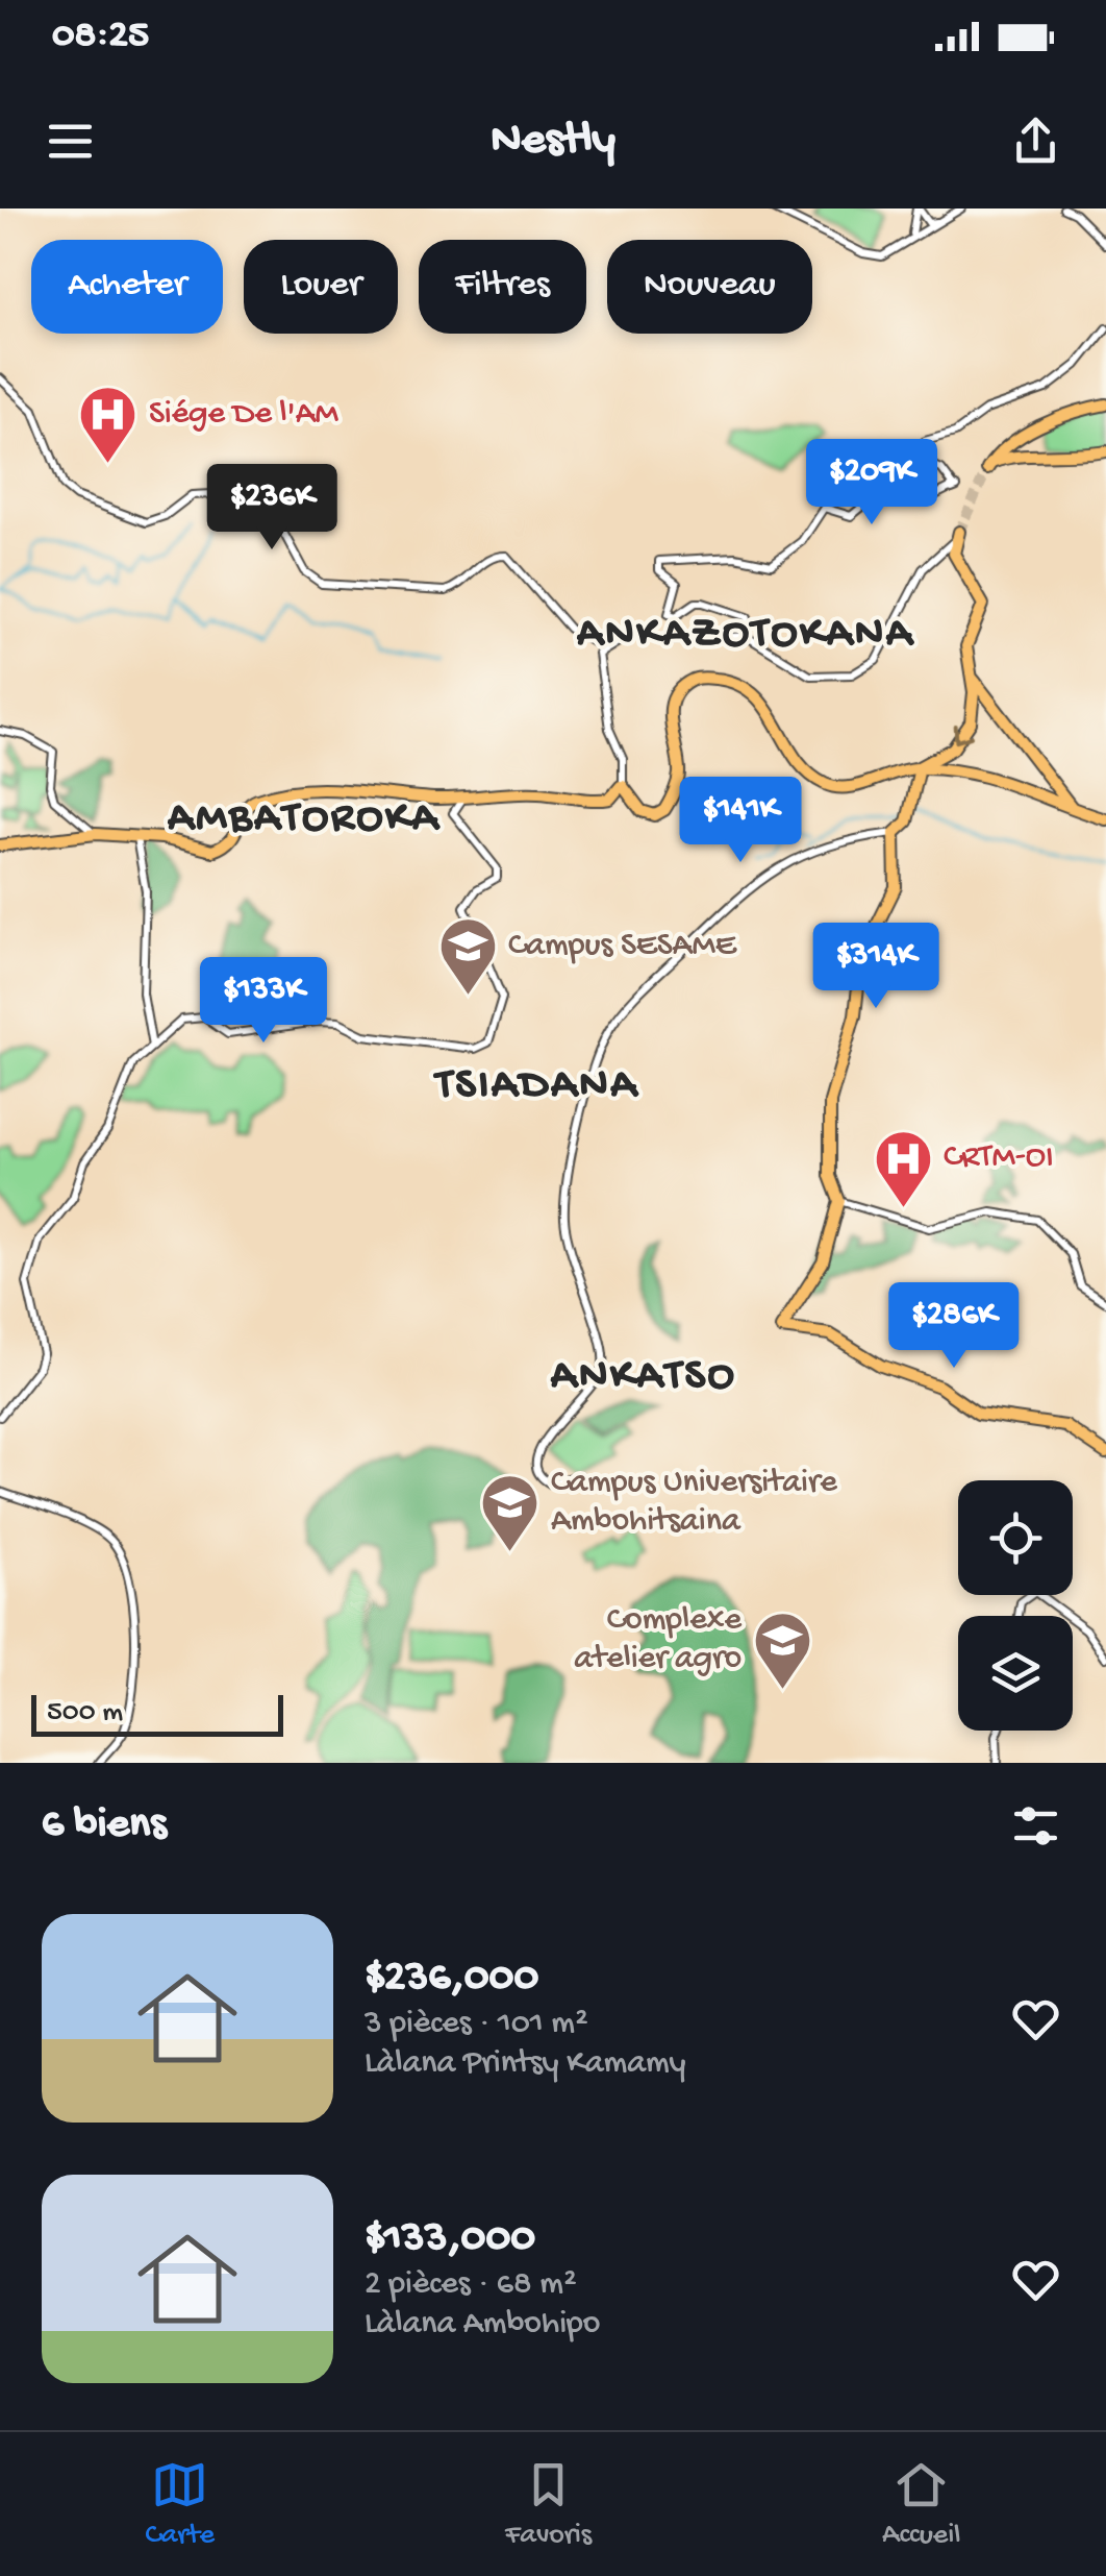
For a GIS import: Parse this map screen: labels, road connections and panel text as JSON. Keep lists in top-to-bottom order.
{
  "districts": [
    "ANKAZOTOKANA",
    "AMBATOROKA",
    "TSIADANA",
    "ANKATSO"
  ],
  "places": {
    "hospital": ["Siége De l'AM", "CRTM-OI"],
    "school or university": ["Campus SESAME", "Campus Universitaire Ambohitsaina", "Complexe atelier agro"]
  },
  "scale_bar": "500 m",
  "page": {
    "status": "08:25",
    "header": "Nestly",
    "chip": [
      "Acheter",
      "Louer",
      "Filtres",
      "Nouveau"
    ],
    "price": [
      "$209K",
      "$236K",
      "$141K",
      "$314K",
      "$133K",
      "$286K"
    ],
    "scale": "500 m",
    "heading": "6 biens",
    "list": [
      {
        "name": "$236,000",
        "note": "3 pièces · 101 m² · Làlana Printsy Kamamy"
      },
      {
        "name": "$133,000",
        "note": "2 pièces · 68 m² · Làlana Ambohipo"
      }
    ],
    "tabs": ["Carte", "Favoris", "Accueil"]
  }
}
